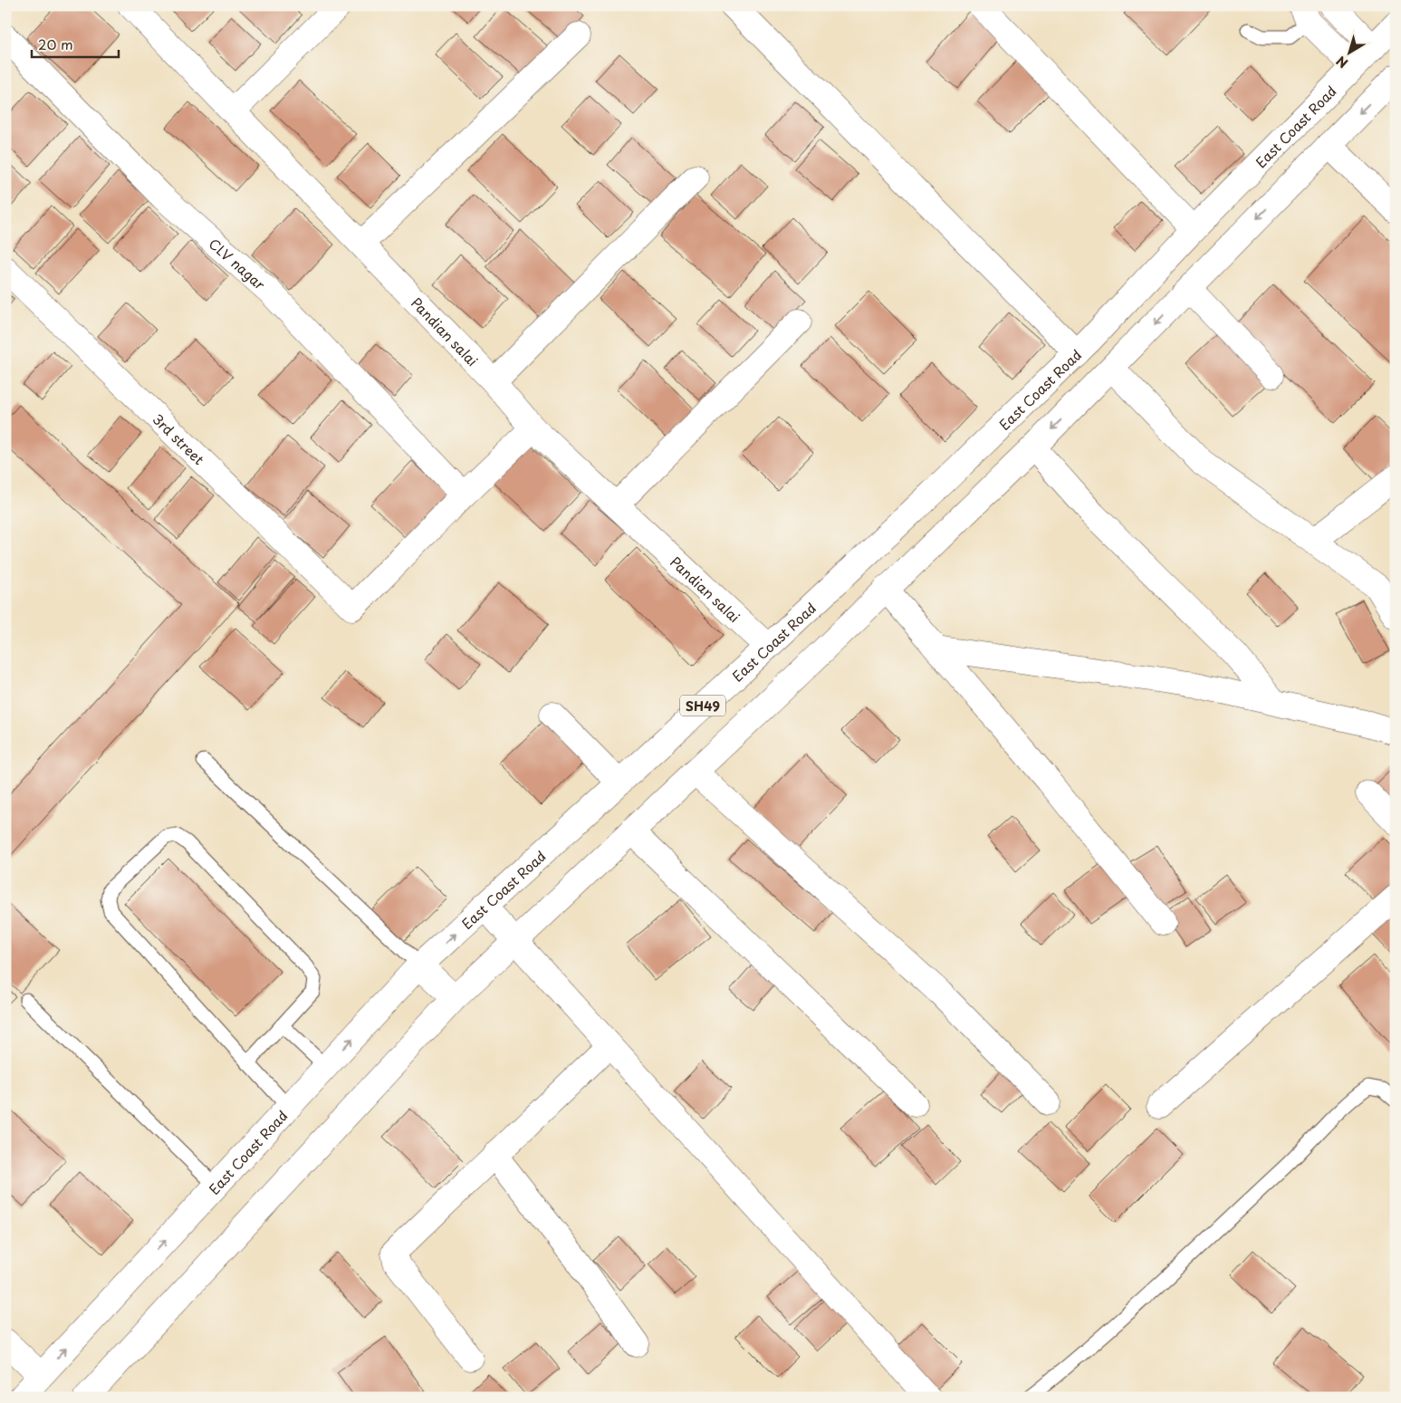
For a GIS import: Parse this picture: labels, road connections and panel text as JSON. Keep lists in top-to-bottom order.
{
  "streets": {
    "street": [
      "East Coast Road",
      "CLV nagar",
      "Pandian salai",
      "3rd street",
      "SH49"
    ]
  },
  "crossings": [
    ["East Coast Road", "Pandian salai"],
    ["CLV nagar", "3rd street"]
  ],
  "scale_bar": "20 m",
  "north": "bottom left"
}
